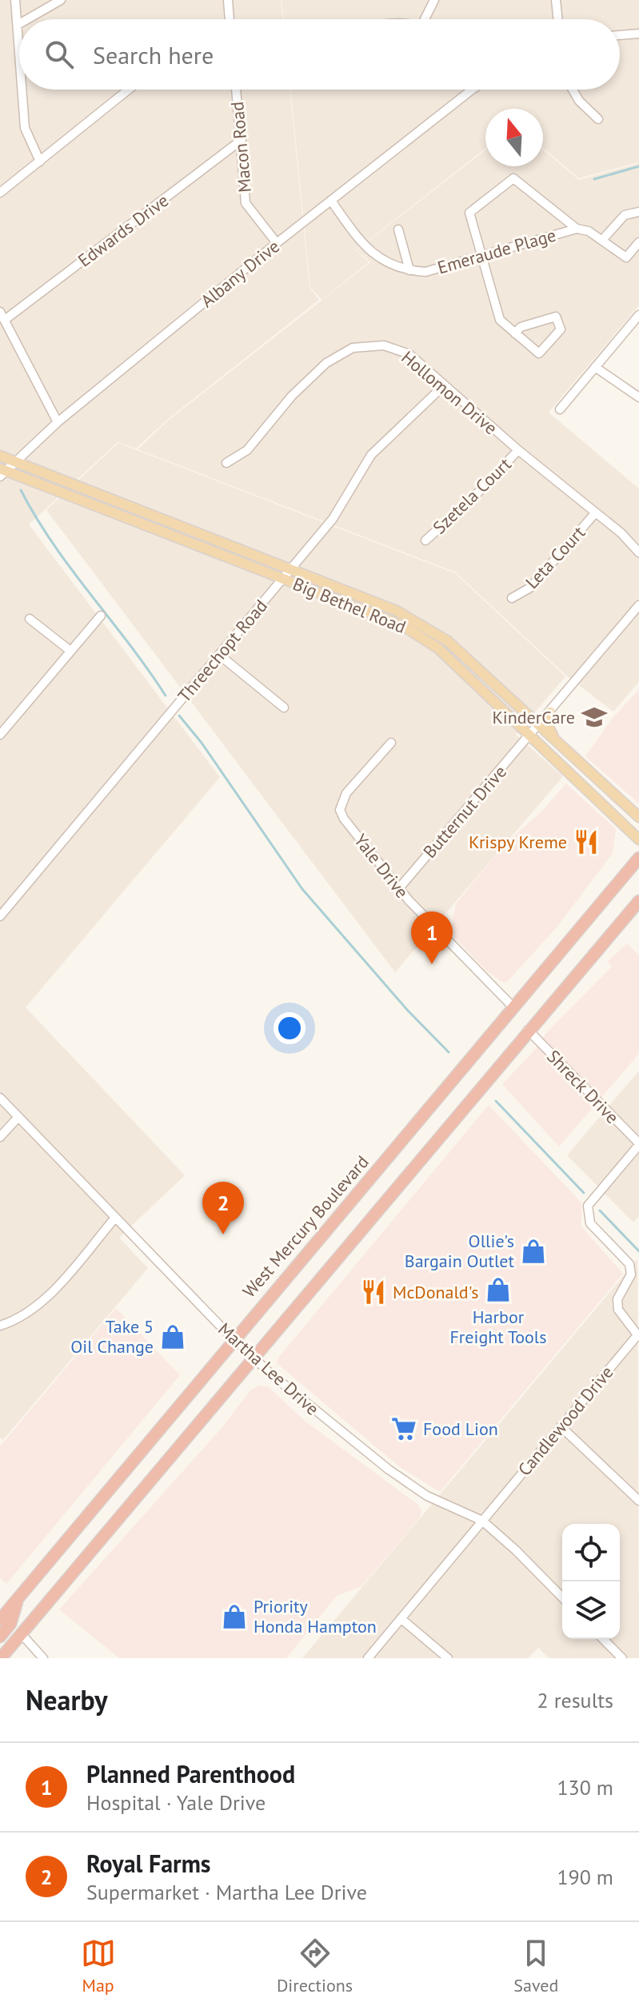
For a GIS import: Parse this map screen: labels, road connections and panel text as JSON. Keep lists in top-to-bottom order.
{
  "streets": {
    "highway": ["West Mercury Boulevard"],
    "main road": ["Big Bethel Road"],
    "street": [
      "Macon Road",
      "Edwards Drive",
      "Emeraude Plage",
      "Albany Drive",
      "Hollomon Drive",
      "Szetela Court",
      "Leta Court",
      "Threechopt Road",
      "Butternut Drive",
      "Yale Drive",
      "Shreck Drive",
      "Martha Lee Drive",
      "Candlewood Drive"
    ]
  },
  "crossings": [
    ["Macon Road", "Edwards Drive"],
    ["Macon Road", "Albany Drive"],
    ["Emeraude Plage", "Albany Drive"],
    ["Albany Drive", "Big Bethel Road"],
    ["Hollomon Drive", "Szetela Court"],
    ["Hollomon Drive", "Leta Court"],
    ["Hollomon Drive", "Threechopt Road"],
    ["Big Bethel Road", "Threechopt Road"],
    ["Big Bethel Road", "Butternut Drive"],
    ["Butternut Drive", "Yale Drive"],
    ["Yale Drive", "West Mercury Boulevard"],
    ["Shreck Drive", "Candlewood Drive"],
    ["West Mercury Boulevard", "Martha Lee Drive"],
    ["Martha Lee Drive", "Candlewood Drive"]
  ],
  "places": {
    "school or university": ["KinderCare"],
    "restaurant": ["Krispy Kreme", "McDonald's"],
    "shop": [
      "Ollie's Bargain Outlet",
      "Harbor Freight Tools",
      "Take 5 Oil Change",
      "Priority Honda Hampton"
    ],
    "supermarket": ["Food Lion"]
  },
  "north": "top",
  "page": {
    "search": "Search here",
    "pins": ["1", "2"],
    "heading": ["Nearby", "2 results"],
    "list": [
      {
        "mark": "1",
        "name": "Planned Parenthood",
        "note": "Hospital · Yale Drive",
        "value": "130 m"
      },
      {
        "mark": "2",
        "name": "Royal Farms",
        "note": "Supermarket · Martha Lee Drive",
        "value": "190 m"
      }
    ],
    "nav": ["Map", "Directions", "Saved"]
  }
}
